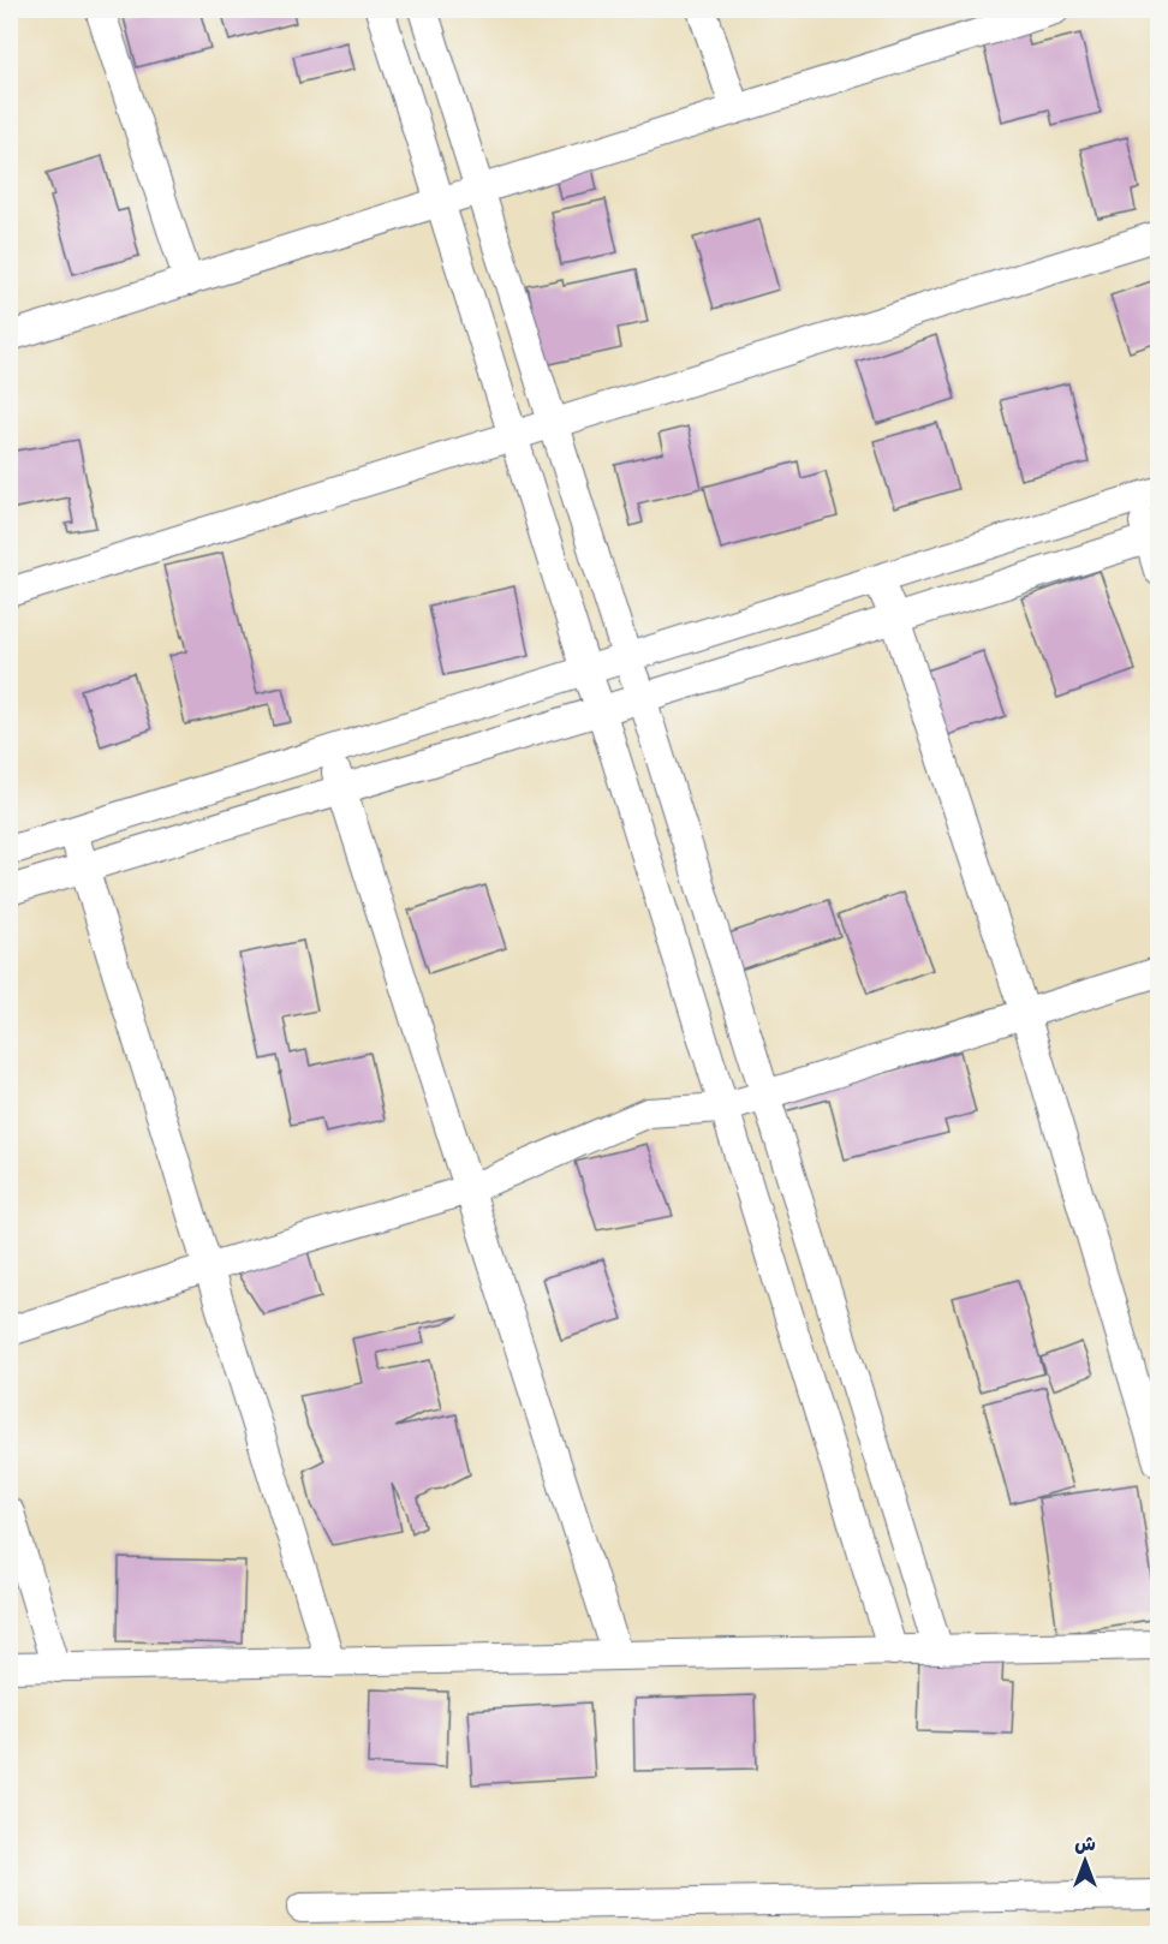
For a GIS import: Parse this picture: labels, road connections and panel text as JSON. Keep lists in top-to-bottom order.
{
  "north": "top"
}
